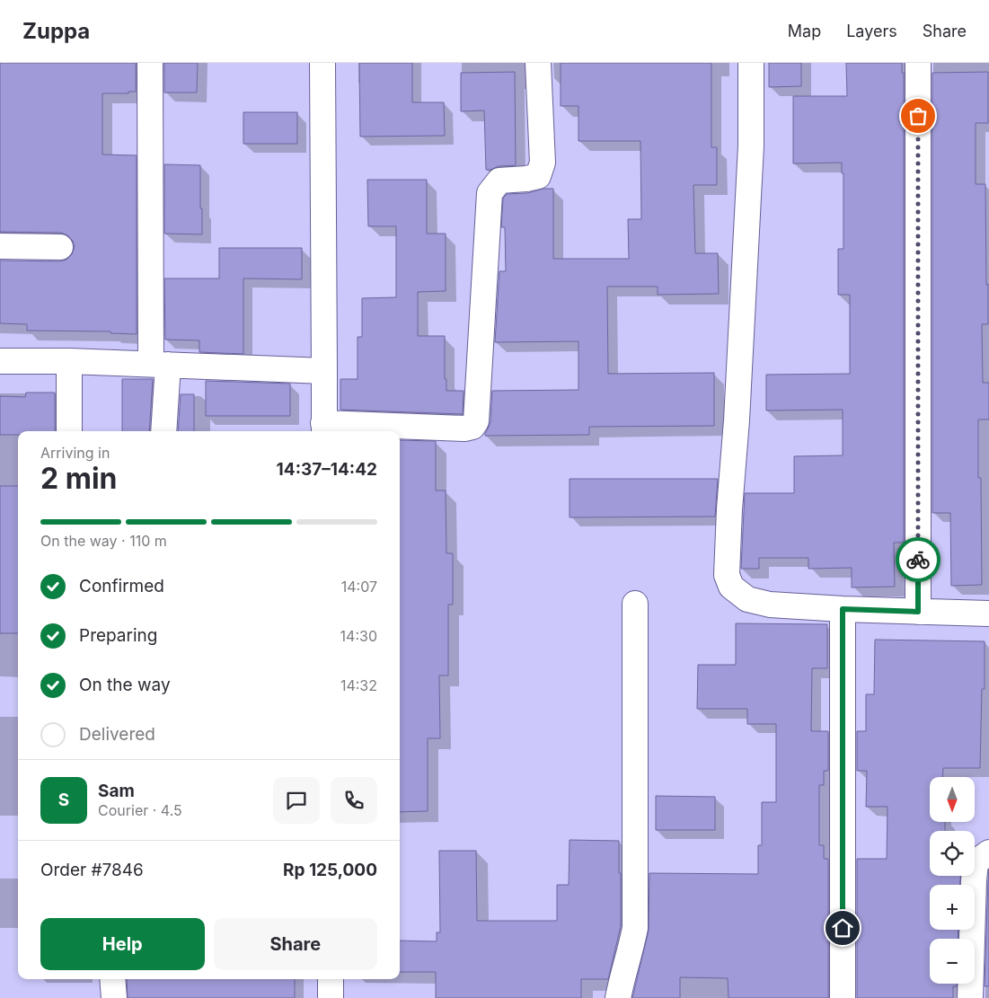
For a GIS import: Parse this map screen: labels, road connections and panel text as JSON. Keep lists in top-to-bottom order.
{
  "north": "bottom",
  "page": {
    "header": "Zuppa",
    "nav": ["Map", "Layers", "Share"],
    "heading": ["2 min", "Arriving in", "14:37–14:42"],
    "panel": [
      "Sam",
      "Courier · 4.5",
      "Order #7846",
      "Rp 125,000"
    ],
    "bar": "On the way · 110 m",
    "list": [
      ["Confirmed", "14:07"],
      ["Preparing", "14:30"],
      ["On the way", "14:32"],
      "Delivered"
    ],
    "map_buttons": ["+", "−"],
    "round": "S",
    "buttons": ["Help", "Share"]
  }
}
